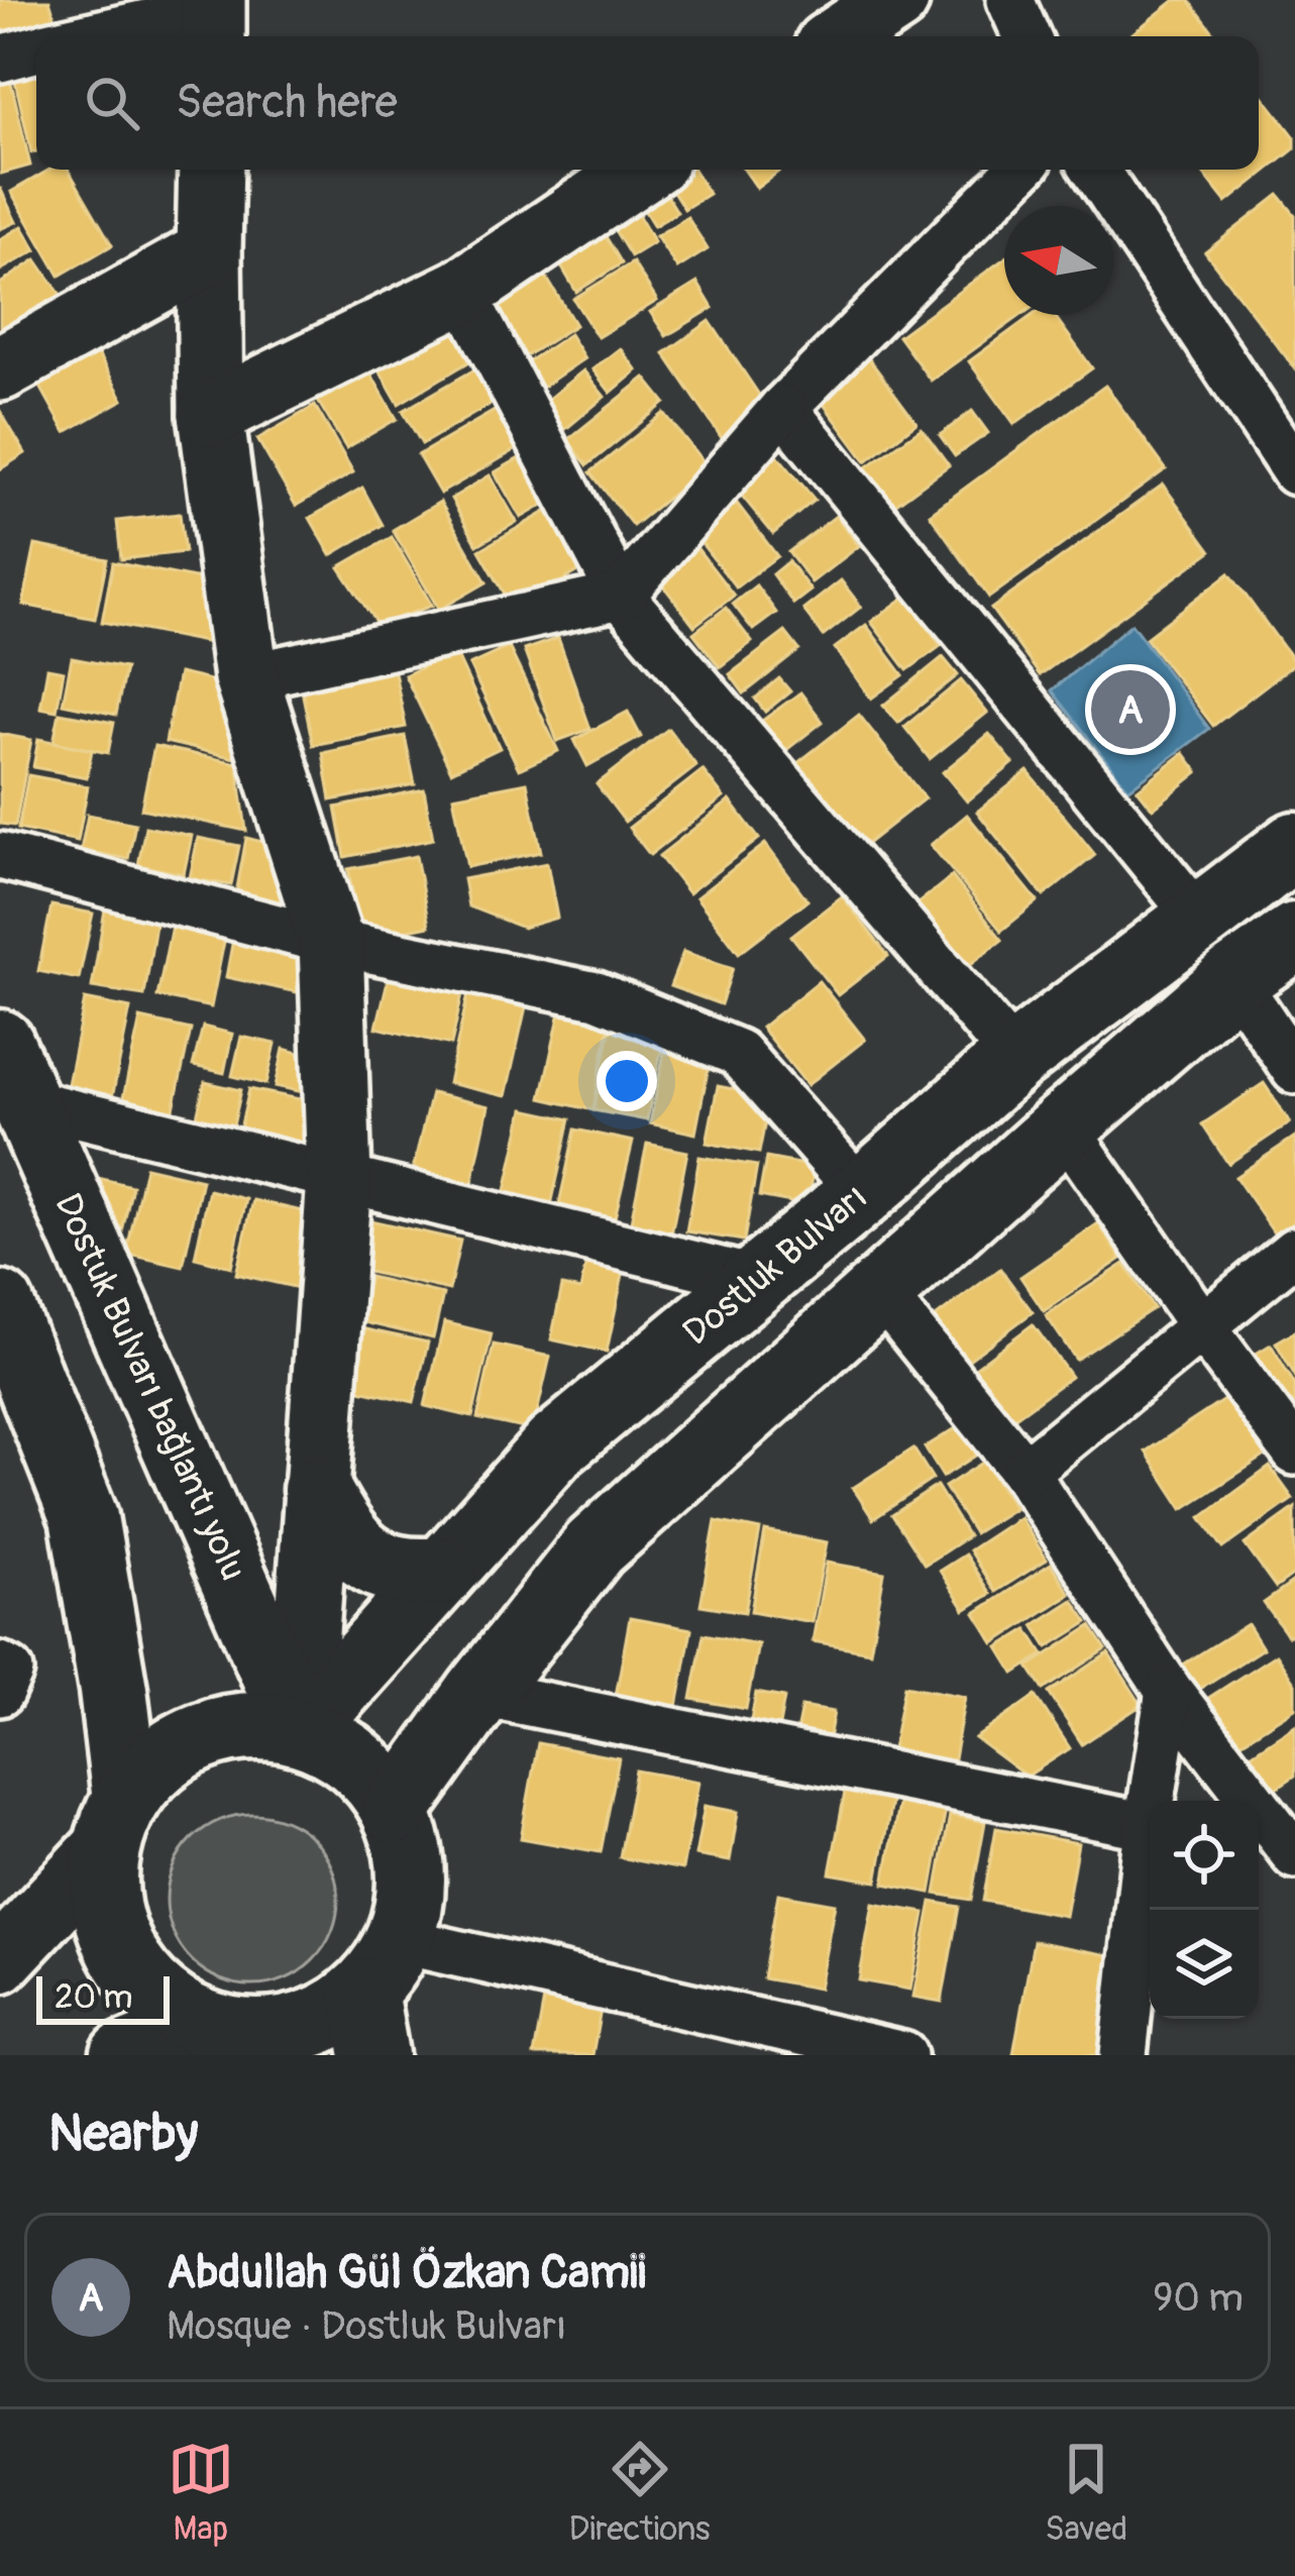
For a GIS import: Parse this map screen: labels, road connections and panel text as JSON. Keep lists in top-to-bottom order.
{
  "streets": {
    "main road": ["Dostluk Bulvarı", "Dostuk Bulvarı bağlantı yolu"]
  },
  "crossings": [
    ["Dostluk Bulvarı", "Dostuk Bulvarı bağlantı yolu"]
  ],
  "scale_bar": "20 m",
  "north": "left",
  "page": {
    "search": "Search here",
    "pins": "A",
    "scale": "20 m",
    "heading": "Nearby",
    "list": [
      {
        "mark": "A",
        "name": "Abdullah Gül Özkan Camii",
        "note": "Mosque · Dostluk Bulvarı",
        "value": "90 m"
      }
    ],
    "nav": ["Map", "Directions", "Saved"]
  }
}
